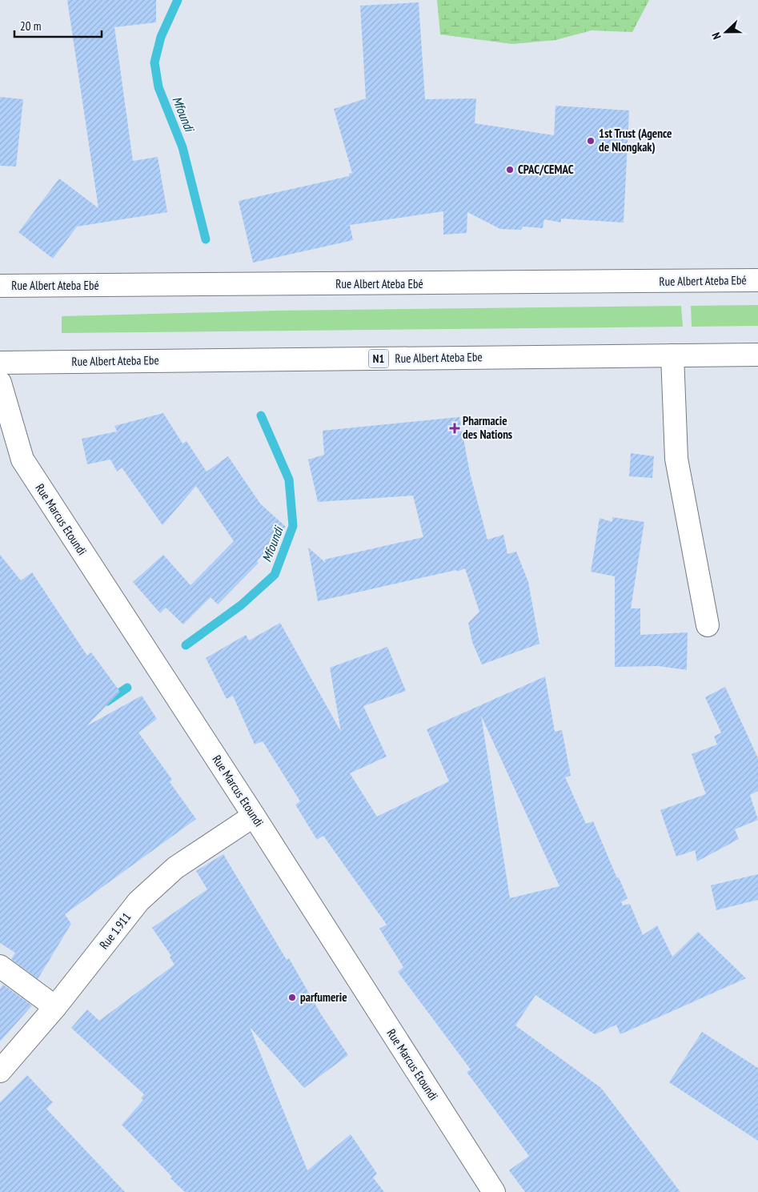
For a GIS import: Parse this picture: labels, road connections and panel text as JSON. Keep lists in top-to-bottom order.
{
  "streets": {
    "main road": [
      "Rue Albert Ateba Ebé",
      "Rue Albert Ateba Ebe",
      "N1",
      "Rue Marcus Etoundi",
      "Rue 1.911"
    ]
  },
  "crossings": [
    ["Rue Marcus Etoundi", "Rue 1.911"]
  ],
  "water": ["Mfoundi"],
  "places": {
    "other": ["1st Trust (Agence de Nlongkak)", "CPAC/CEMAC", "parfumerie"],
    "health": ["Pharmacie des Nations"]
  },
  "scale_bar": "20 m",
  "north": "left"
}
